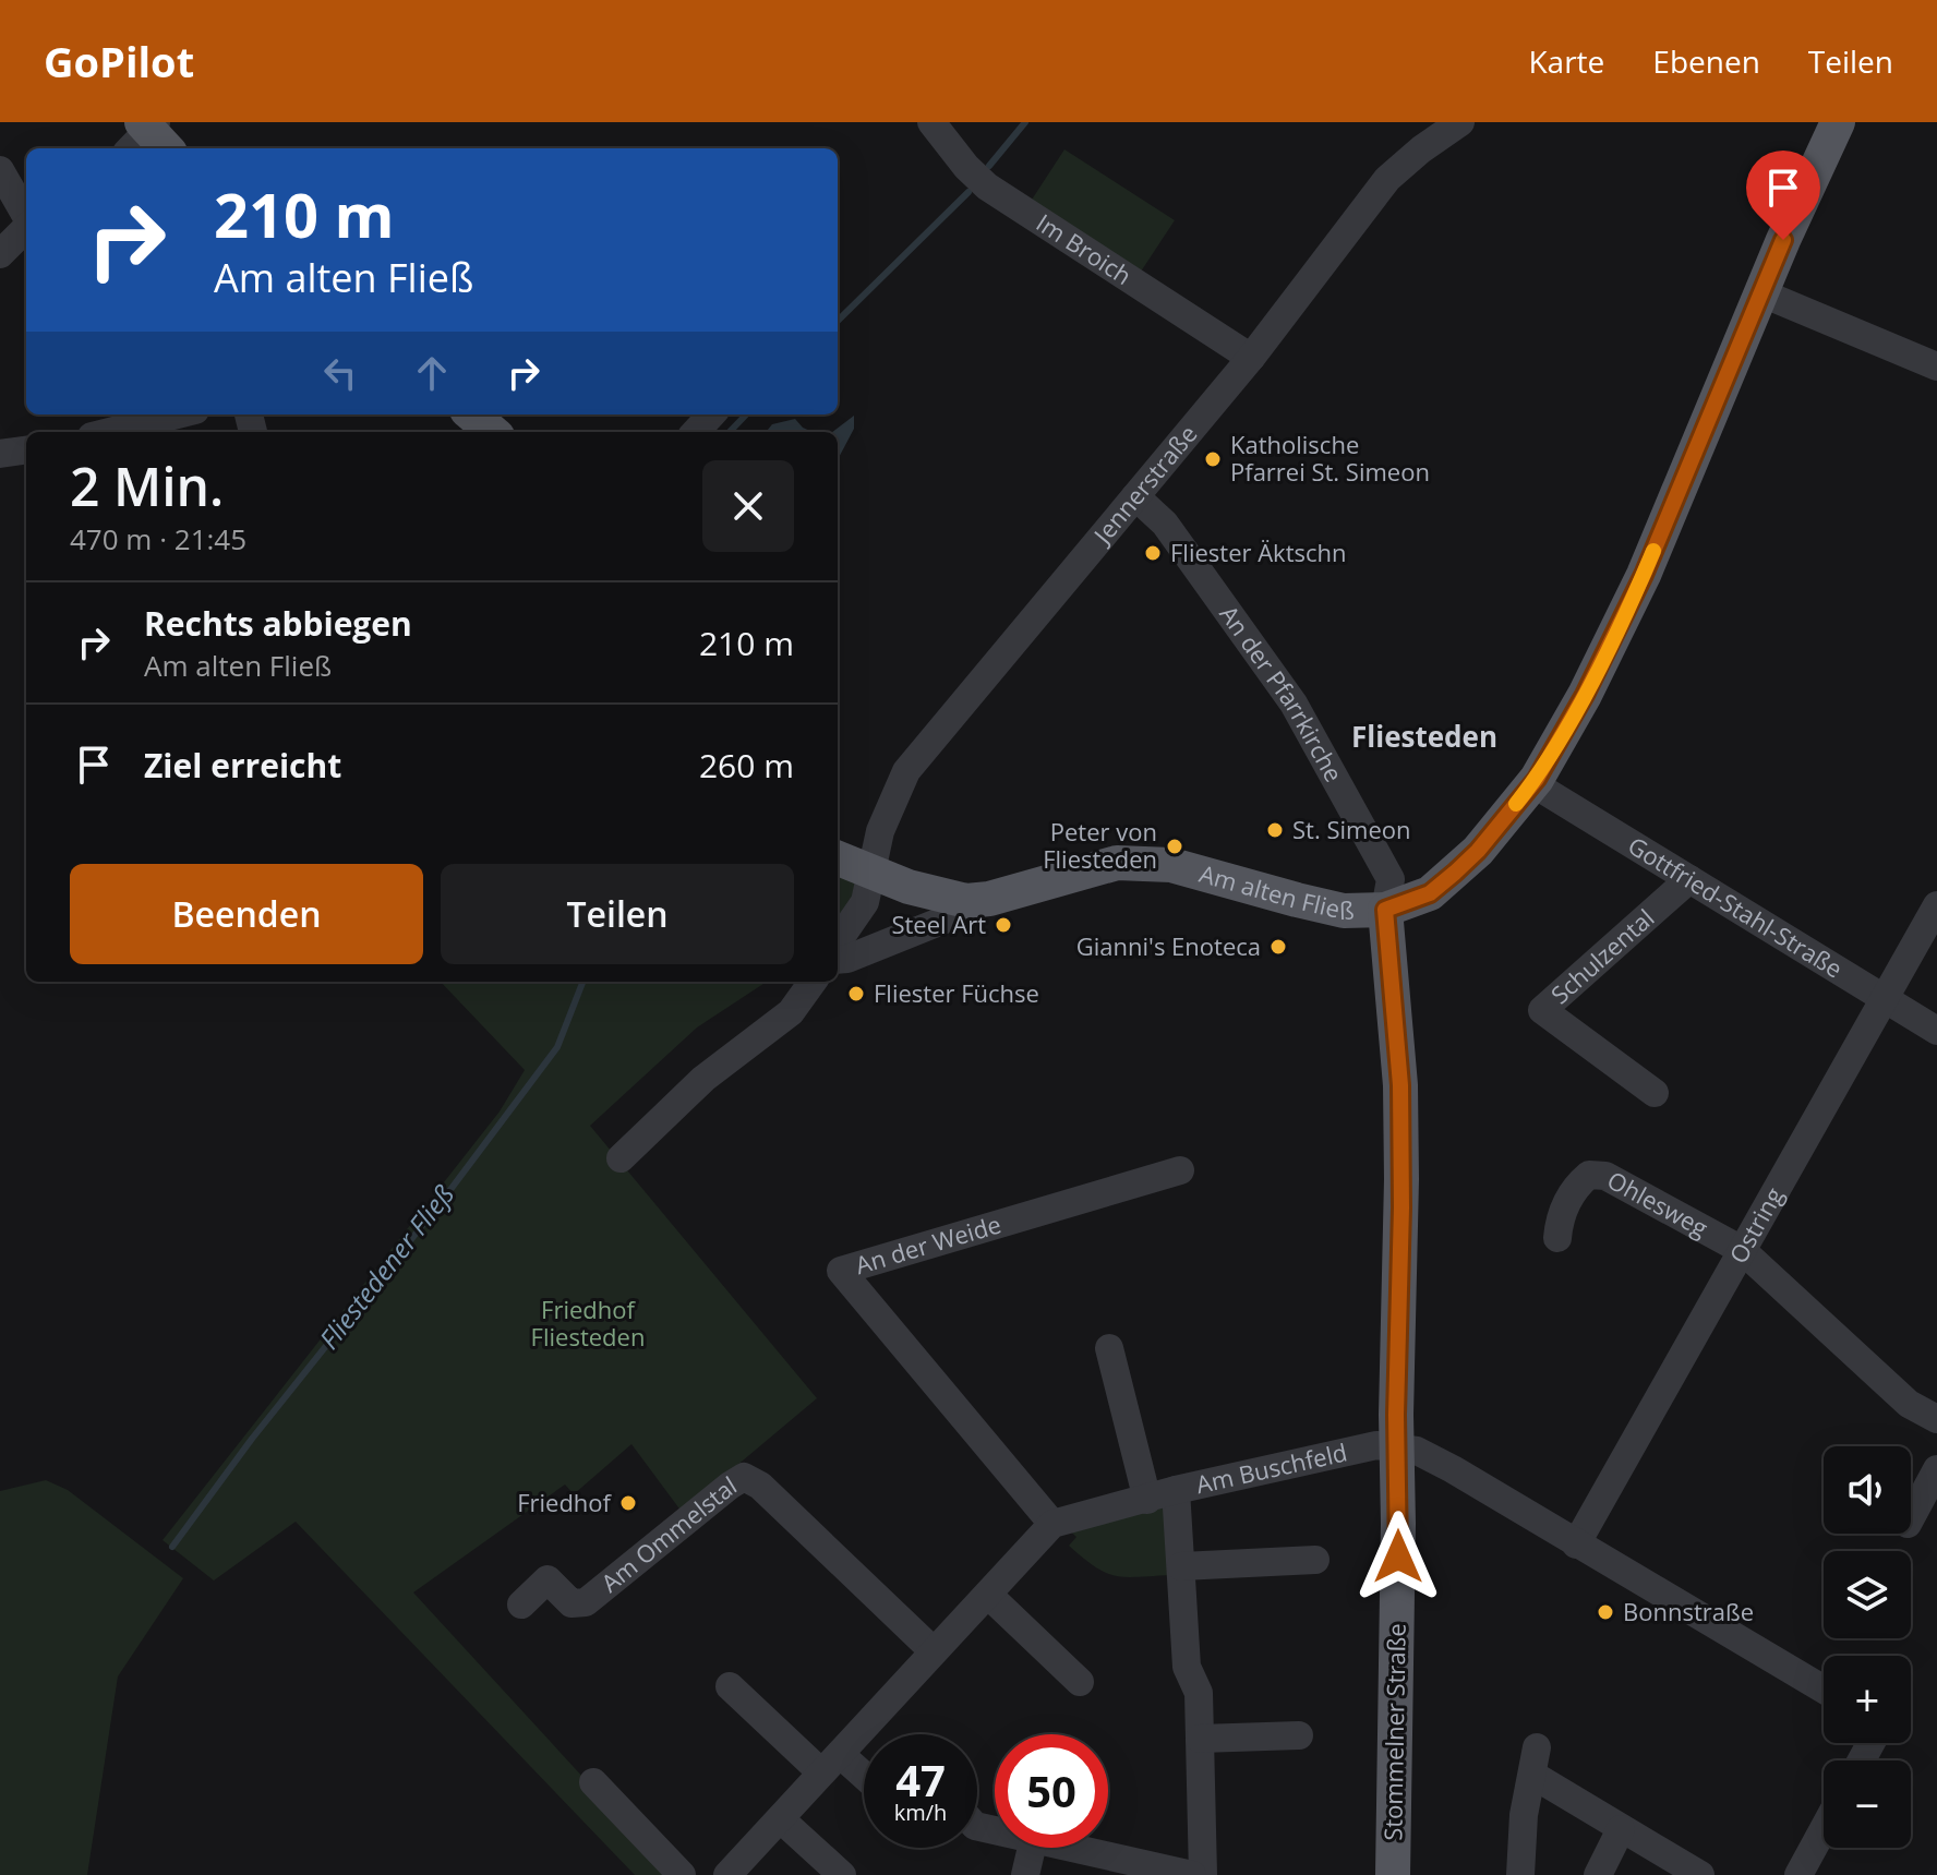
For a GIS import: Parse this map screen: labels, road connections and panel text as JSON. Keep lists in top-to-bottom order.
{
  "streets": {
    "main road": ["Am alten Fließ", "Stommelner Straße"],
    "street": [
      "Im Broich",
      "Jennerstraße",
      "An der Pfarrkirche",
      "Gottfried-Stahl-Straße",
      "Schulzental",
      "Ohlesweg",
      "Ostring",
      "An der Weide",
      "Am Buschfeld",
      "Am Ommelstal"
    ]
  },
  "crossings": [
    ["Im Broich", "Jennerstraße"],
    ["Jennerstraße", "An der Pfarrkirche"],
    ["Jennerstraße", "Am alten Fließ"],
    ["An der Pfarrkirche", "Am alten Fließ"],
    ["An der Pfarrkirche", "Stommelner Straße"],
    ["Am alten Fließ", "Gottfried-Stahl-Straße"],
    ["Am alten Fließ", "Stommelner Straße"],
    ["Gottfried-Stahl-Straße", "Schulzental"],
    ["Gottfried-Stahl-Straße", "Ostring"],
    ["Ohlesweg", "Ostring"],
    ["An der Weide", "Am Buschfeld"],
    ["Am Buschfeld", "Stommelner Straße"]
  ],
  "districts": ["Fliesteden"],
  "water": ["Fliestedener Fließ"],
  "parks": ["Friedhof Fliesteden"],
  "places": [
    "Katholische Pfarrei St. Simeon",
    "Fliester Äktschn",
    "St. Simeon",
    "Peter von Fliesteden",
    "Steel Art",
    "Gianni's Enoteca",
    "Fliester Füchse",
    "Friedhof",
    "Bonnstraße"
  ],
  "page": {
    "header": "GoPilot",
    "nav": ["Karte", "Ebenen", "Teilen"],
    "turn": ["210 m", "Am alten Fließ"],
    "heading": ["2 Min.", "470 m · 21:45"],
    "list": [
      {
        "name": "Rechts abbiegen",
        "note": "Am alten Fließ",
        "value": "210 m"
      },
      {
        "name": "Ziel erreicht",
        "value": "260 m"
      }
    ],
    "buttons": ["Beenden", "Teilen"],
    "map_buttons": ["+", "−"],
    "speed": "47 km/h",
    "limit": "50"
  }
}
